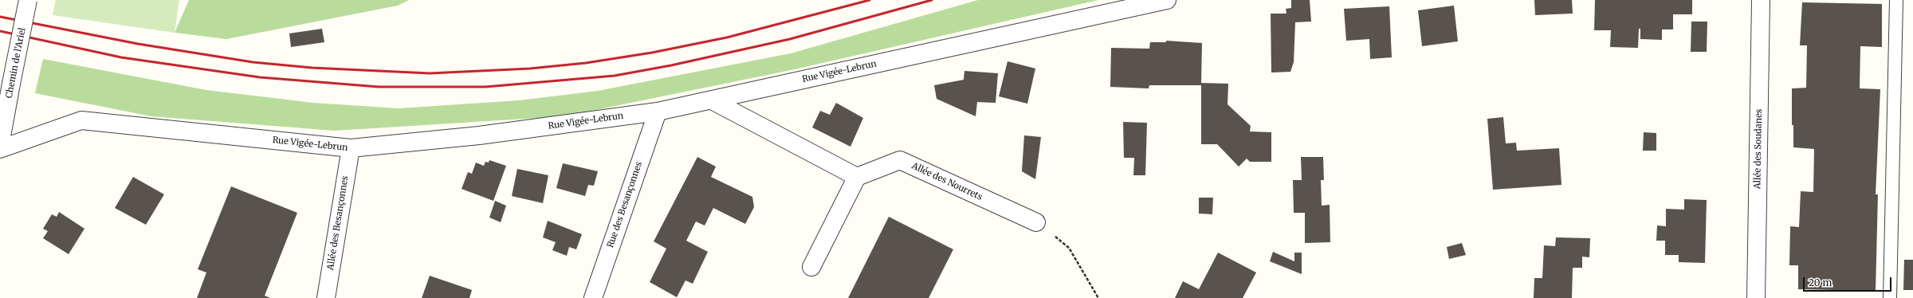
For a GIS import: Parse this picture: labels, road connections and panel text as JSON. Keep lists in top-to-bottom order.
{
  "streets": {
    "street": [
      "Chemin de l'Ariel",
      "Rue Vigée-Lebrun",
      "Allée des Soudanes",
      "Allée des Nourrets",
      "Rue des Besançonnes",
      "Allée des Besançonnes"
    ]
  },
  "crossings": [
    ["Rue Vigée-Lebrun", "Rue des Besançonnes"],
    ["Rue Vigée-Lebrun", "Allée des Besançonnes"]
  ],
  "scale_bar": "20 m"
}
